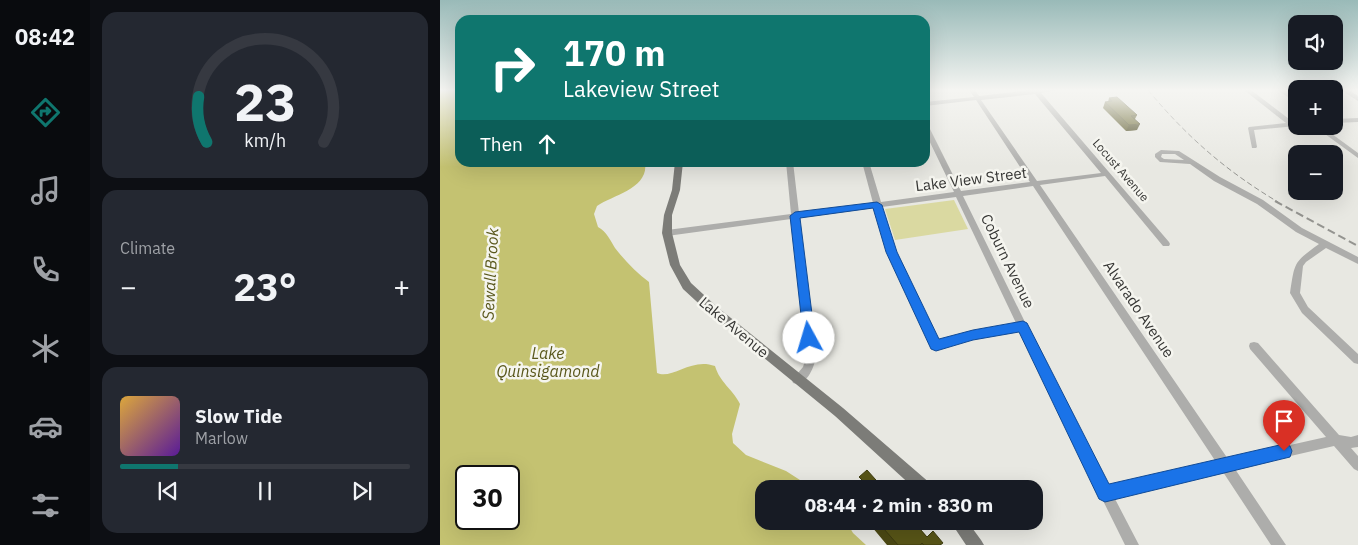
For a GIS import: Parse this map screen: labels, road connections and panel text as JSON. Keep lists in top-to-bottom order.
{
  "streets": {
    "main road": ["Lake Avenue"],
    "street": [
      "Locust Avenue",
      "Lake View Street",
      "Coburn Avenue",
      "Alvarado Avenue"
    ]
  },
  "crossings": [
    ["Locust Avenue", "Lake View Street"],
    ["Lake View Street", "Coburn Avenue"],
    ["Lake View Street", "Alvarado Avenue"]
  ],
  "water": ["Sewall Brook", "Lake Quinsigamond"],
  "page": {
    "tabs": "08:42",
    "map_buttons": ["+", "−"],
    "turn": ["170 m", "Lakeview Street"],
    "then": "Then",
    "tile": "Climate",
    "heat": ["−", "23°", "+"],
    "song": ["Slow Tide", "Marlow"],
    "limit": "30",
    "trip": "08:44 · 2 min · 830 m",
    "gauge": ["23", "km/h"]
  }
}
